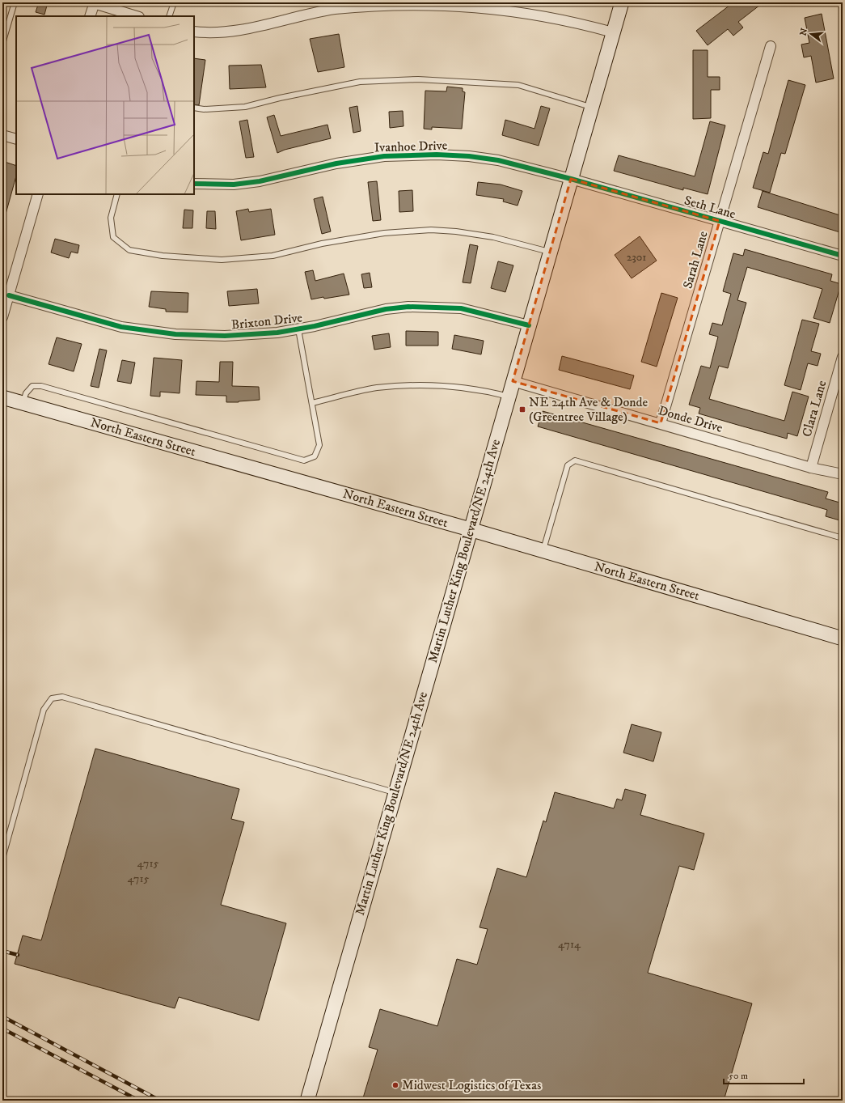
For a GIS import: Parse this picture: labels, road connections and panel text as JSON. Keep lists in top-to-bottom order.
{
  "streets": {
    "main road": ["North Eastern Street", "Martin Luther King Boulevard/NE 24th Ave"],
    "street": [
      "Ivanhoe Drive",
      "Seth Lane",
      "Sarah Lane",
      "Brixton Drive",
      "Clara Lane",
      "Donde Drive"
    ]
  },
  "crossings": [
    ["Ivanhoe Drive", "Seth Lane"],
    ["Ivanhoe Drive", "Martin Luther King Boulevard/NE 24th Ave"],
    ["Seth Lane", "Sarah Lane"],
    ["Seth Lane", "Martin Luther King Boulevard/NE 24th Ave"],
    ["Sarah Lane", "Donde Drive"],
    ["Brixton Drive", "Martin Luther King Boulevard/NE 24th Ave"],
    ["Clara Lane", "Donde Drive"],
    ["Donde Drive", "Martin Luther King Boulevard/NE 24th Ave"],
    ["North Eastern Street", "Martin Luther King Boulevard/NE 24th Ave"]
  ],
  "places": {
    "transit": ["NE 24th Ave & Donde (Greentree Village)"],
    "other": ["Midwest Logistics of Texas"]
  },
  "house_numbers": [
    "2301",
    "4715",
    "4715",
    "4714"
  ],
  "scale_bar": "50 m",
  "north": "left"
}
